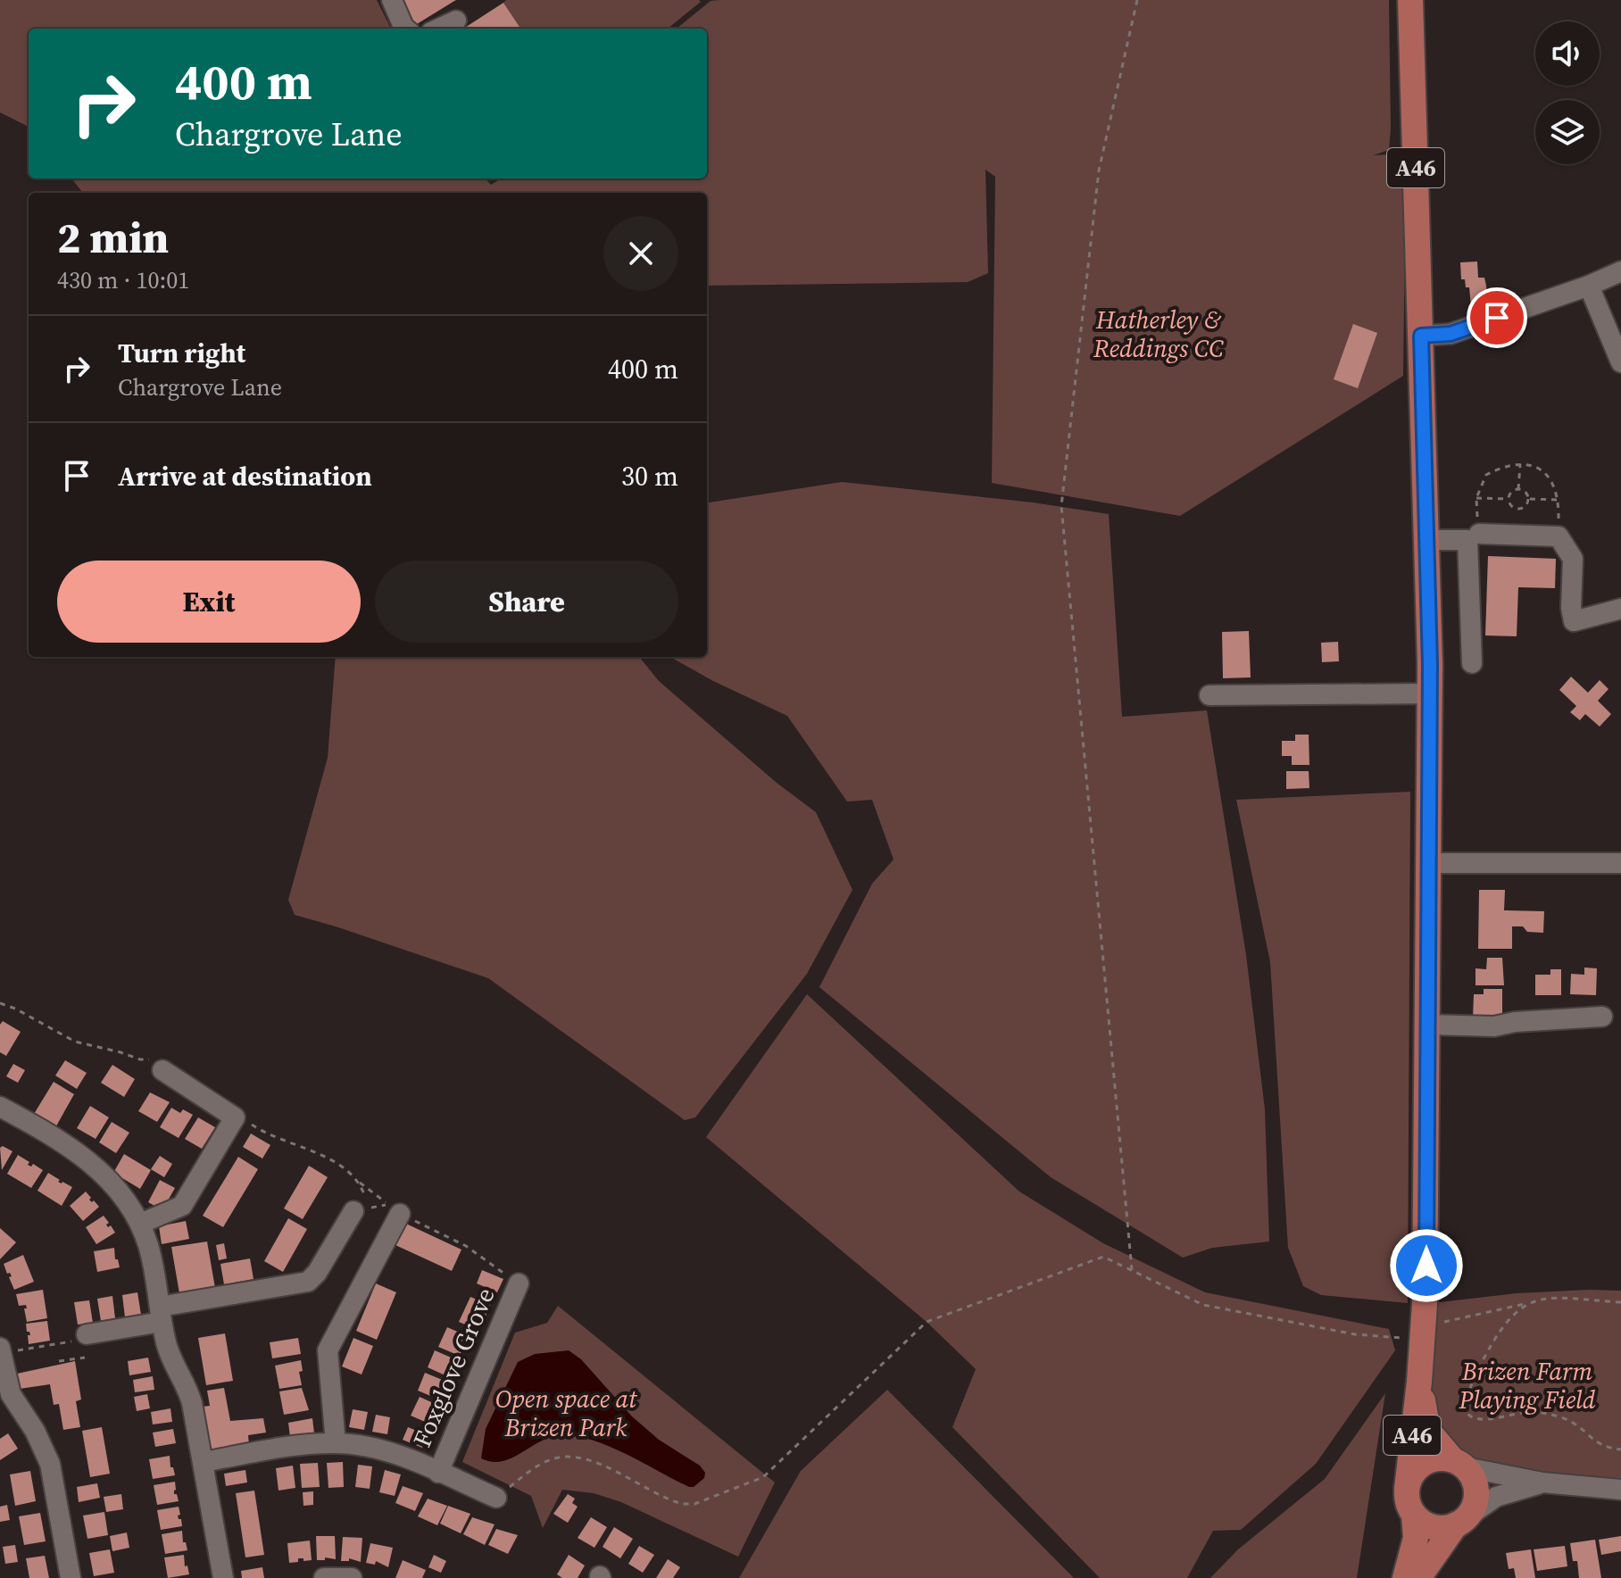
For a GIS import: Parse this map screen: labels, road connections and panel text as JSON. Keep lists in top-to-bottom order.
{
  "streets": {
    "main road": ["A46"],
    "street": ["Foxglove Grove"]
  },
  "parks": ["Hatherley & Reddings CC", "Brizen Farm Playing Field", "Open space at Brizen Park"],
  "page": {
    "turn": ["400 m", "Chargrove Lane"],
    "heading": ["2 min", "430 m · 10:01"],
    "list": [
      {
        "name": "Turn right",
        "note": "Chargrove Lane",
        "value": "400 m"
      },
      {
        "name": "Arrive at destination",
        "value": "30 m"
      }
    ],
    "buttons": ["Exit", "Share"]
  }
}
